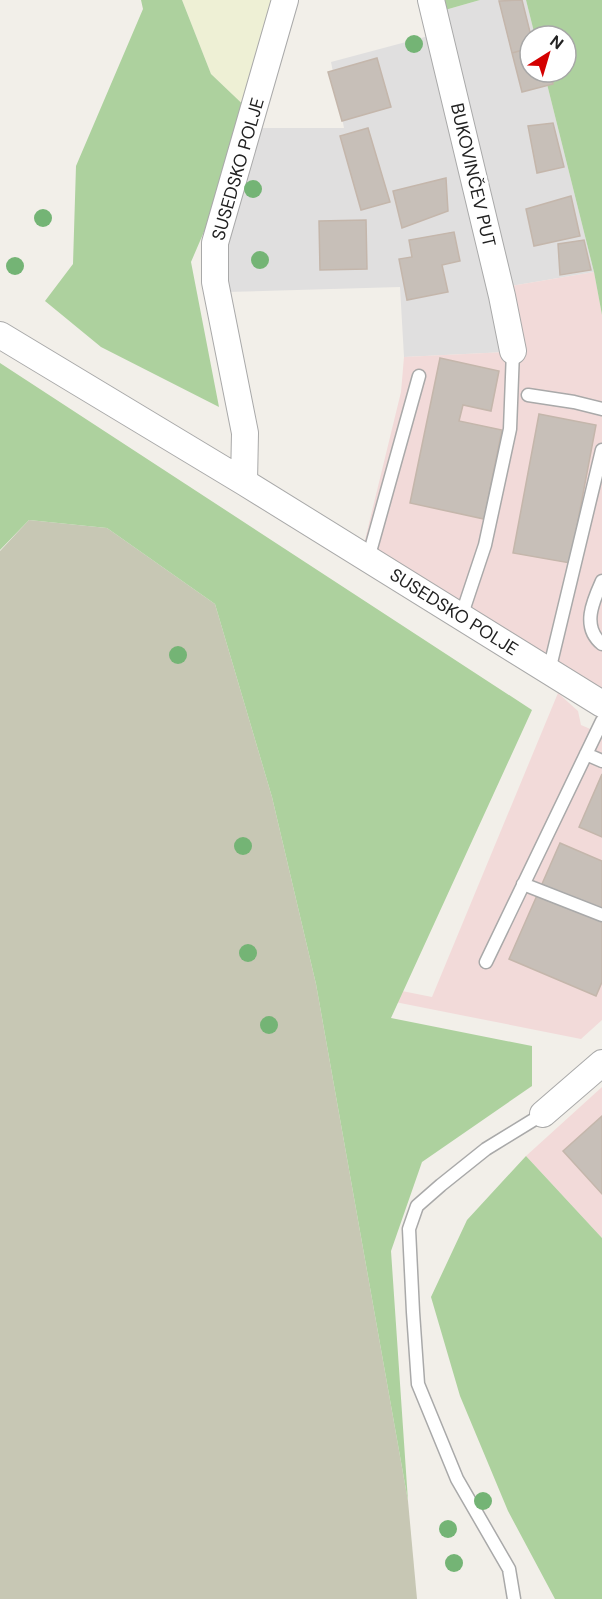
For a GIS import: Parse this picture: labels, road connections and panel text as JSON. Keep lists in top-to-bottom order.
{
  "streets": {
    "street": ["SUSEDSKO POLJE", "BUKOVINČEV PUT"]
  },
  "north": "top right"
}
